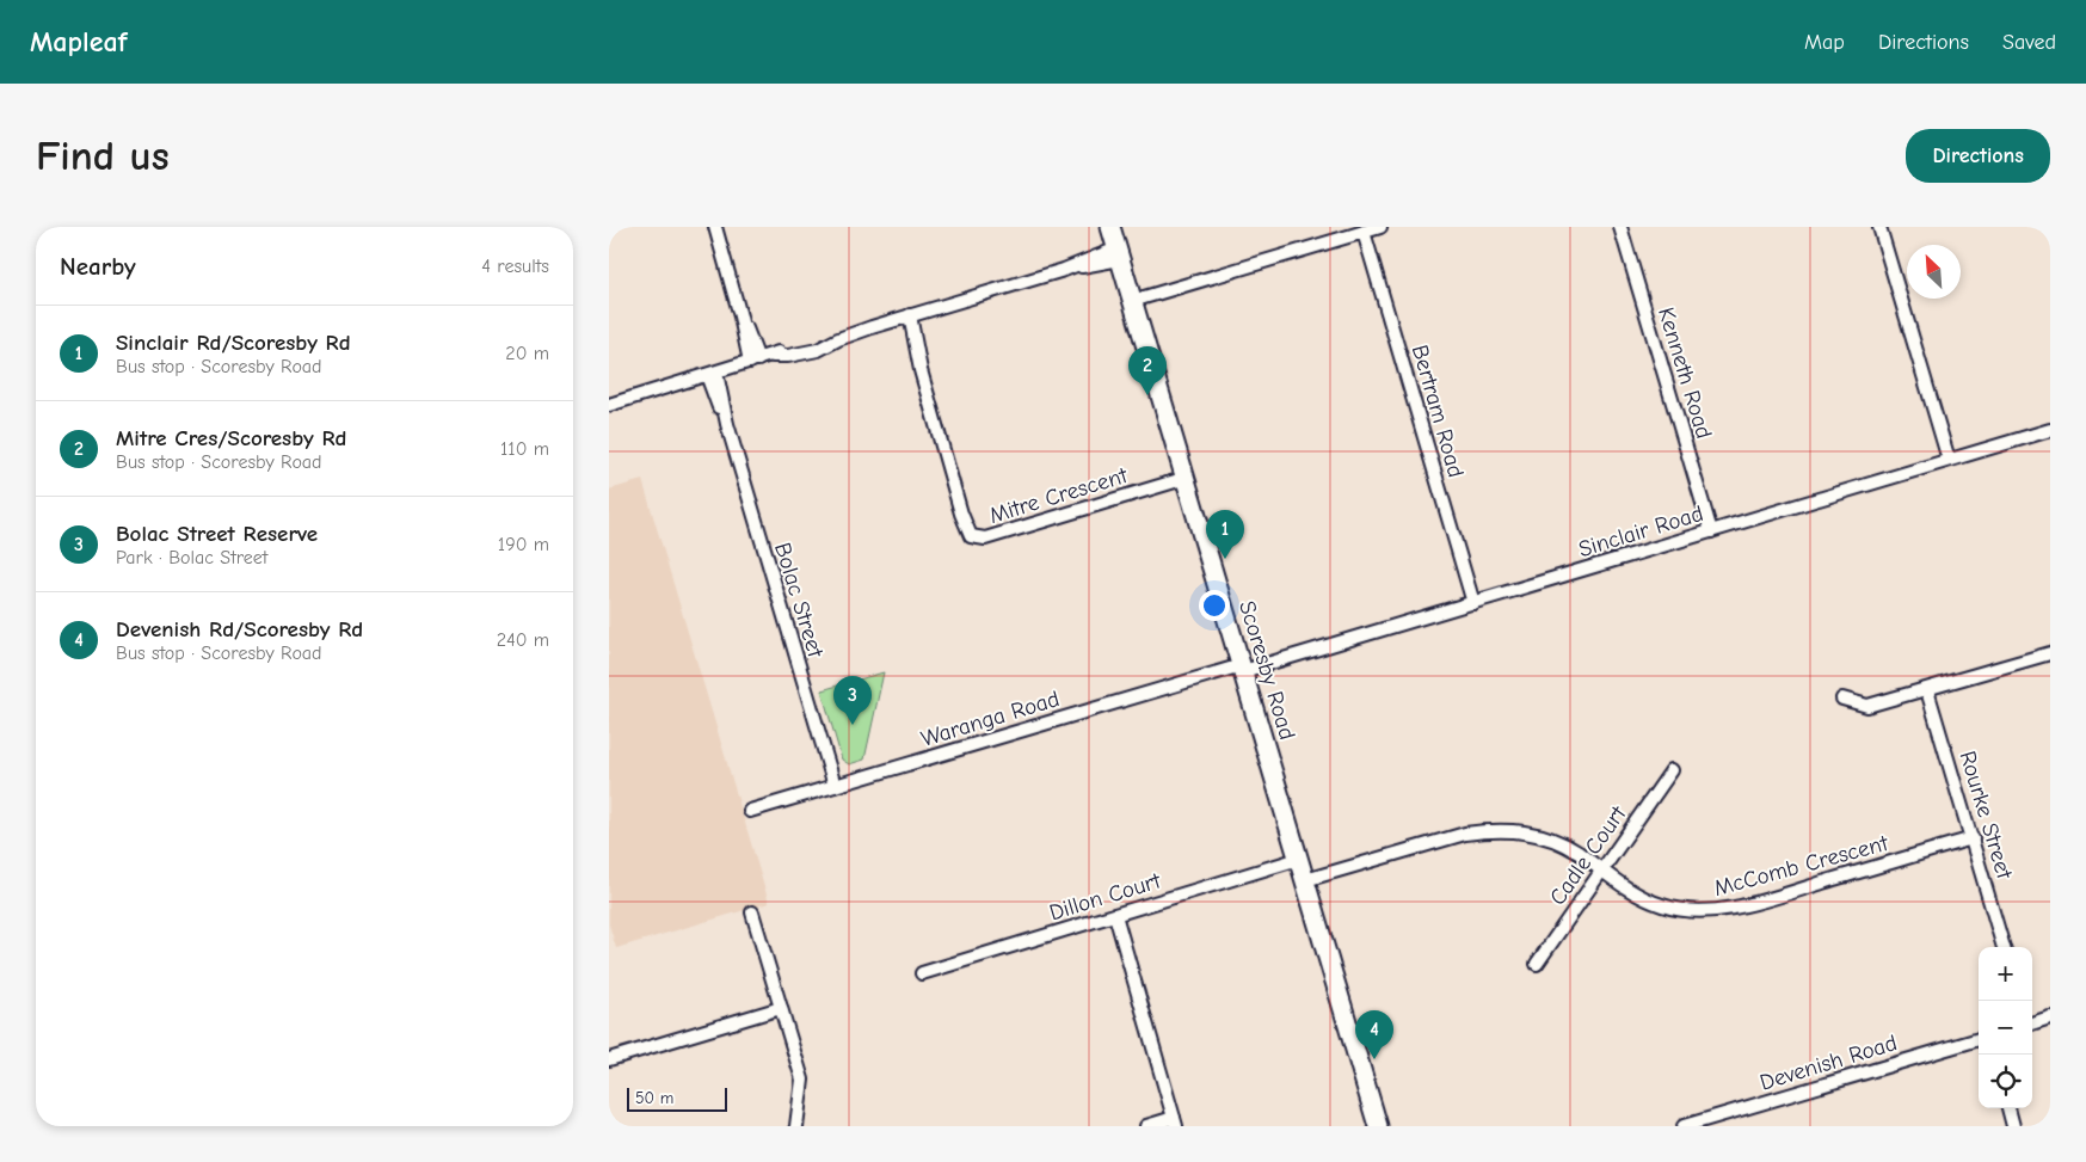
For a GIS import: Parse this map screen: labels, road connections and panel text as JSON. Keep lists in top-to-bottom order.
{
  "streets": {
    "main road": ["Scoresby Road"],
    "street": [
      "Kenneth Road",
      "Bertram Road",
      "Mitre Crescent",
      "Sinclair Road",
      "Bolac Street",
      "Waranga Road",
      "Rourke Street",
      "Cadle Court",
      "McComb Crescent",
      "Dillon Court",
      "Devenish Road"
    ]
  },
  "crossings": [
    ["Kenneth Road", "Sinclair Road"],
    ["Bertram Road", "Sinclair Road"],
    ["Mitre Crescent", "Scoresby Road"],
    ["Sinclair Road", "Scoresby Road"],
    ["Sinclair Road", "Waranga Road"],
    ["Bolac Street", "Waranga Road"],
    ["Scoresby Road", "Waranga Road"],
    ["Scoresby Road", "McComb Crescent"],
    ["Scoresby Road", "Dillon Court"],
    ["Rourke Street", "McComb Crescent"],
    ["Cadle Court", "McComb Crescent"]
  ],
  "scale_bar": "50 m",
  "north": "top left",
  "page": {
    "header": "Mapleaf",
    "nav": ["Map", "Directions", "Saved"],
    "buttons": "Directions",
    "title": "Find us",
    "heading": ["Nearby", "4 results"],
    "list": [
      {
        "mark": "1",
        "name": "Sinclair Rd/Scoresby Rd",
        "note": "Bus stop · Scoresby Road",
        "value": "20 m"
      },
      {
        "mark": "2",
        "name": "Mitre Cres/Scoresby Rd",
        "note": "Bus stop · Scoresby Road",
        "value": "110 m"
      },
      {
        "mark": "3",
        "name": "Bolac Street Reserve",
        "note": "Park · Bolac Street",
        "value": "190 m"
      },
      {
        "mark": "4",
        "name": "Devenish Rd/Scoresby Rd",
        "note": "Bus stop · Scoresby Road",
        "value": "240 m"
      }
    ],
    "pins": [
      "2",
      "1",
      "3",
      "4"
    ],
    "map_buttons": ["+", "−"],
    "scale": "50 m"
  }
}
